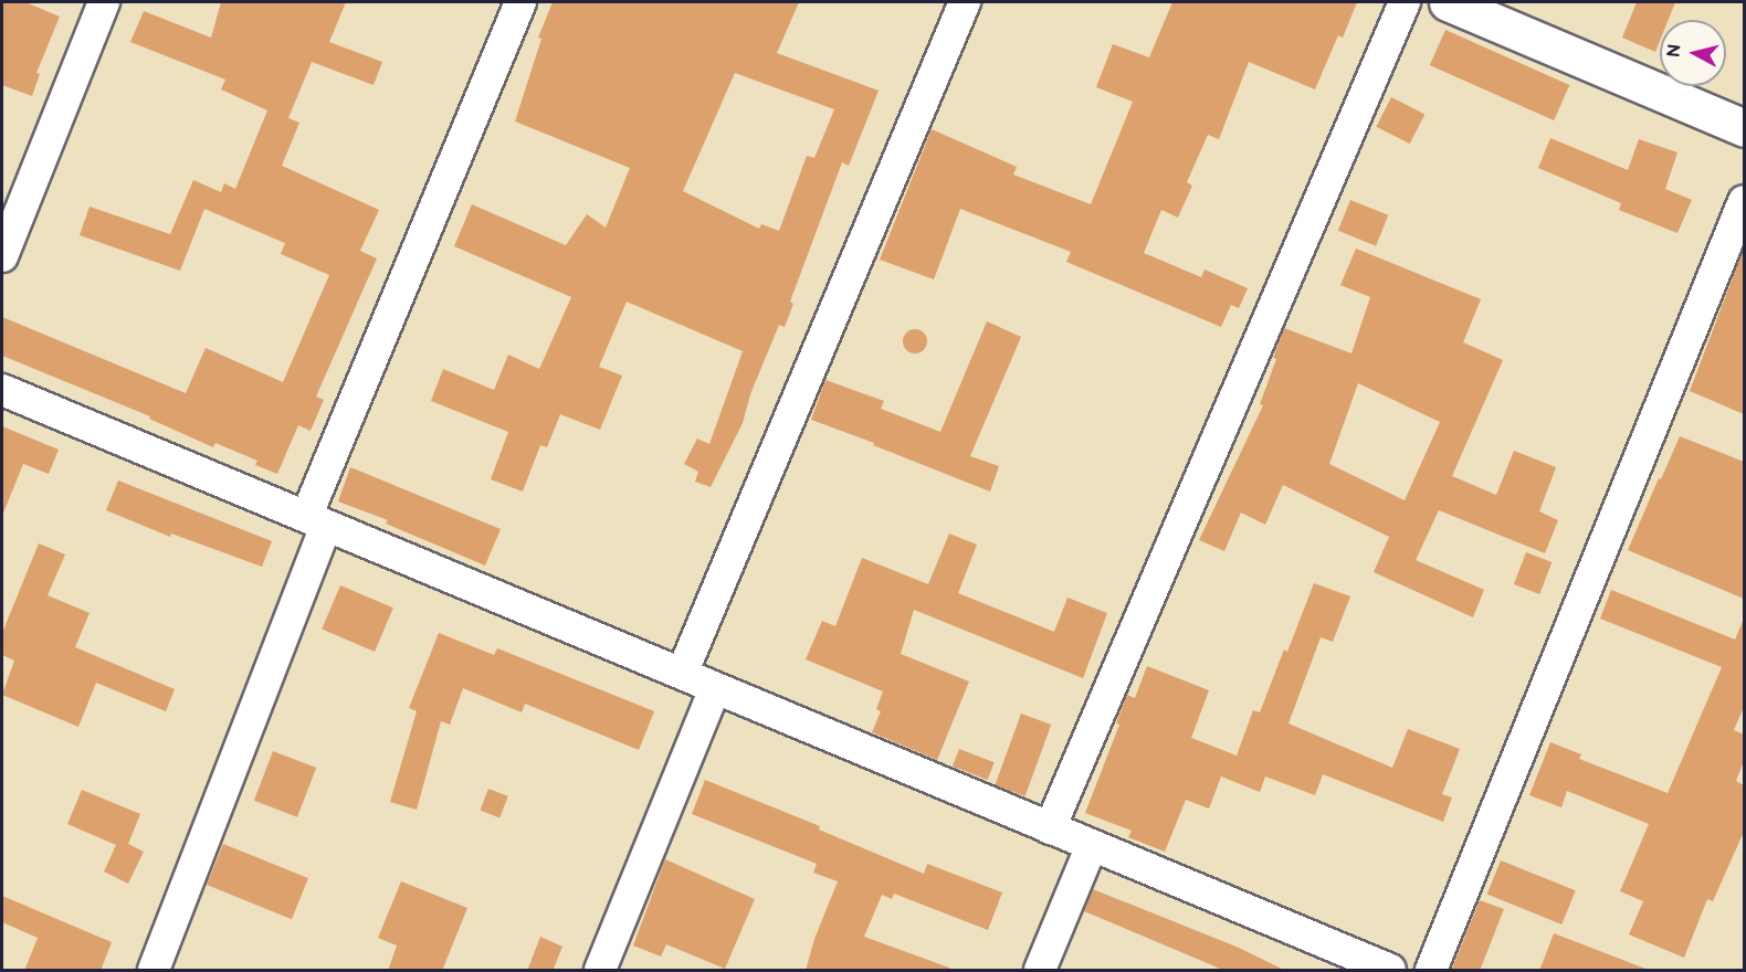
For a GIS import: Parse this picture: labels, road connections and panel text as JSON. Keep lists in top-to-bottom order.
{
  "north": "left"
}
